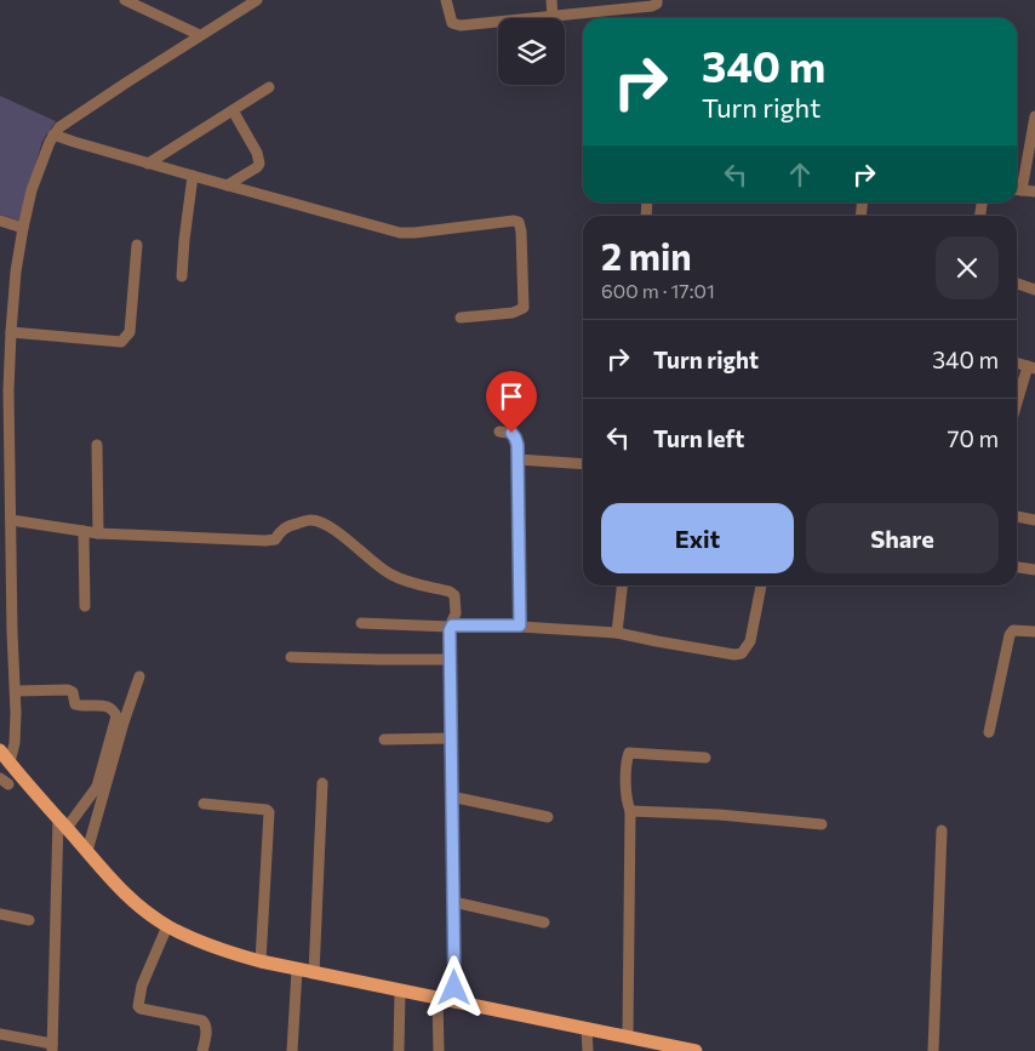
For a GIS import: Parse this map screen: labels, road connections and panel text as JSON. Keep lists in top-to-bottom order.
{
  "page": {
    "turn": ["340 m", "Turn right"],
    "heading": ["2 min", "600 m · 17:01"],
    "list": [
      {
        "name": "Turn right",
        "value": "340 m"
      },
      {
        "name": "Turn left",
        "value": "70 m"
      }
    ],
    "buttons": ["Exit", "Share"]
  }
}
